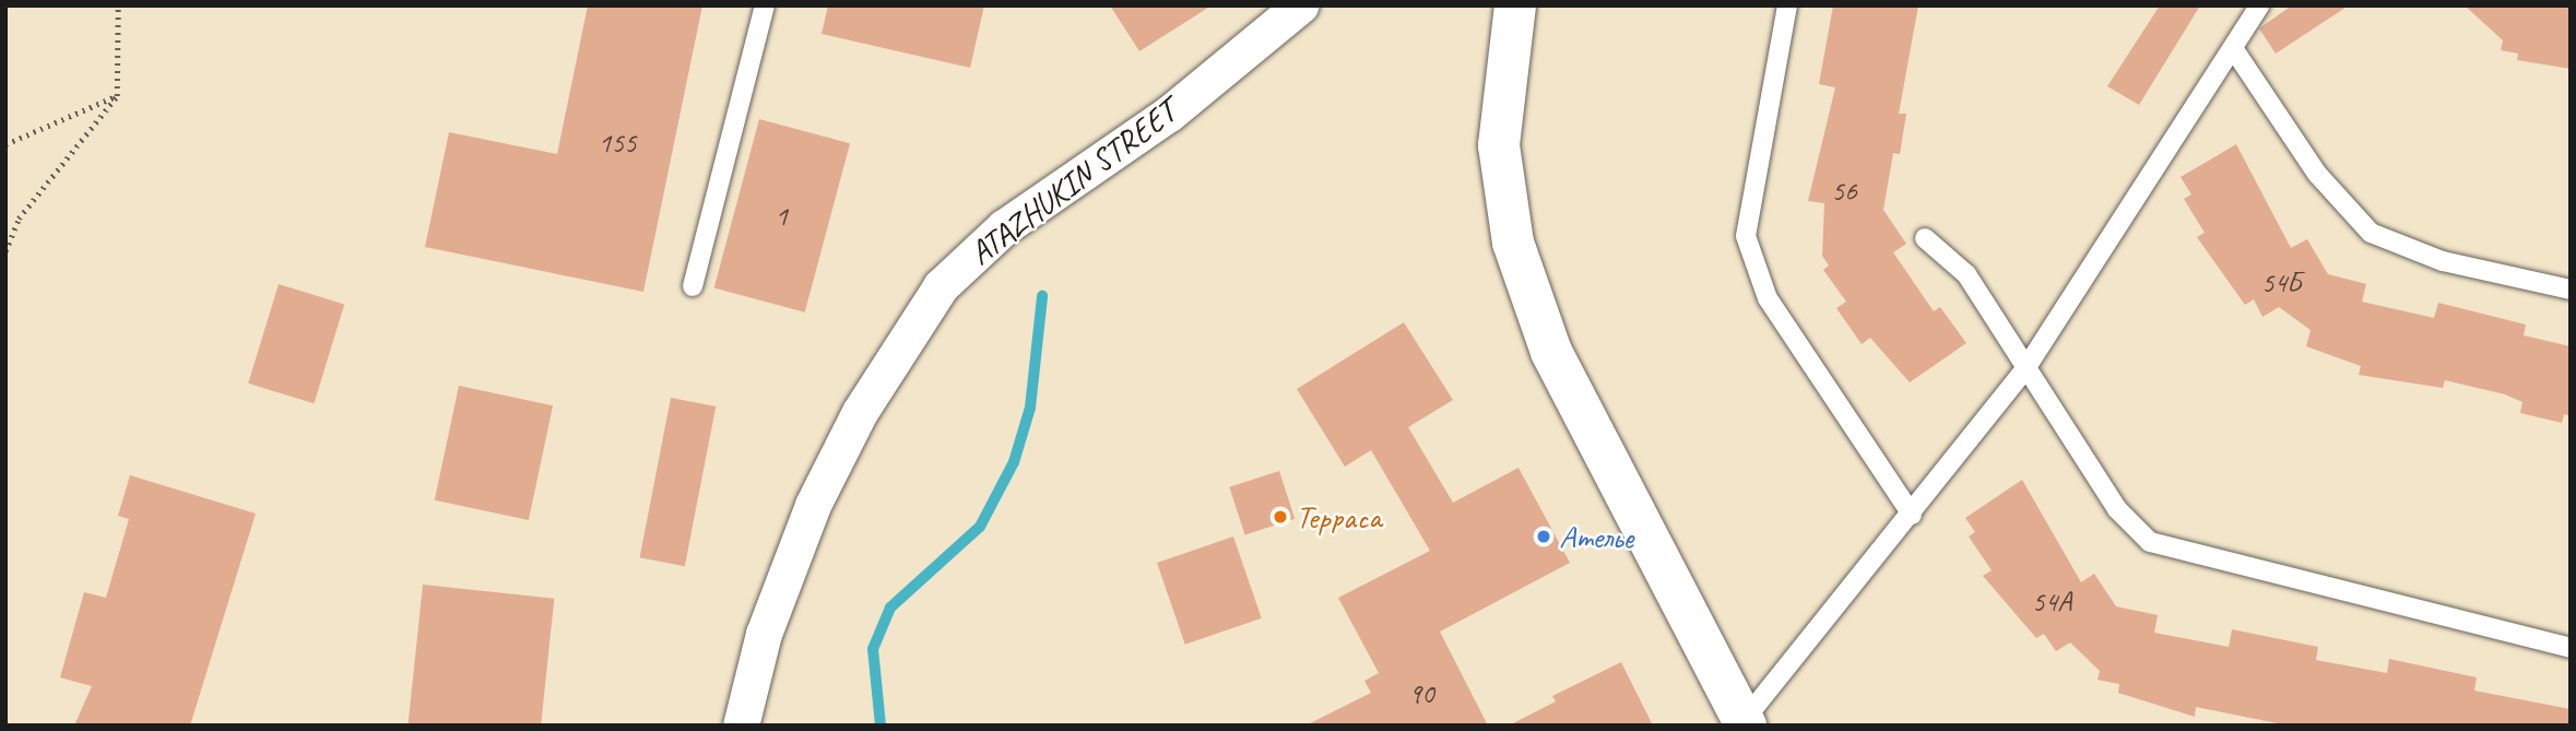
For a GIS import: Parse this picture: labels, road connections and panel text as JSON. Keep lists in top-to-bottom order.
{
  "streets": {
    "street": ["ATAZHUKIN STREET"]
  },
  "places": ["Терраса", "Ателье"],
  "house_numbers": [
    "155",
    "56",
    "1",
    "54Б",
    "54А",
    "90"
  ]
}
